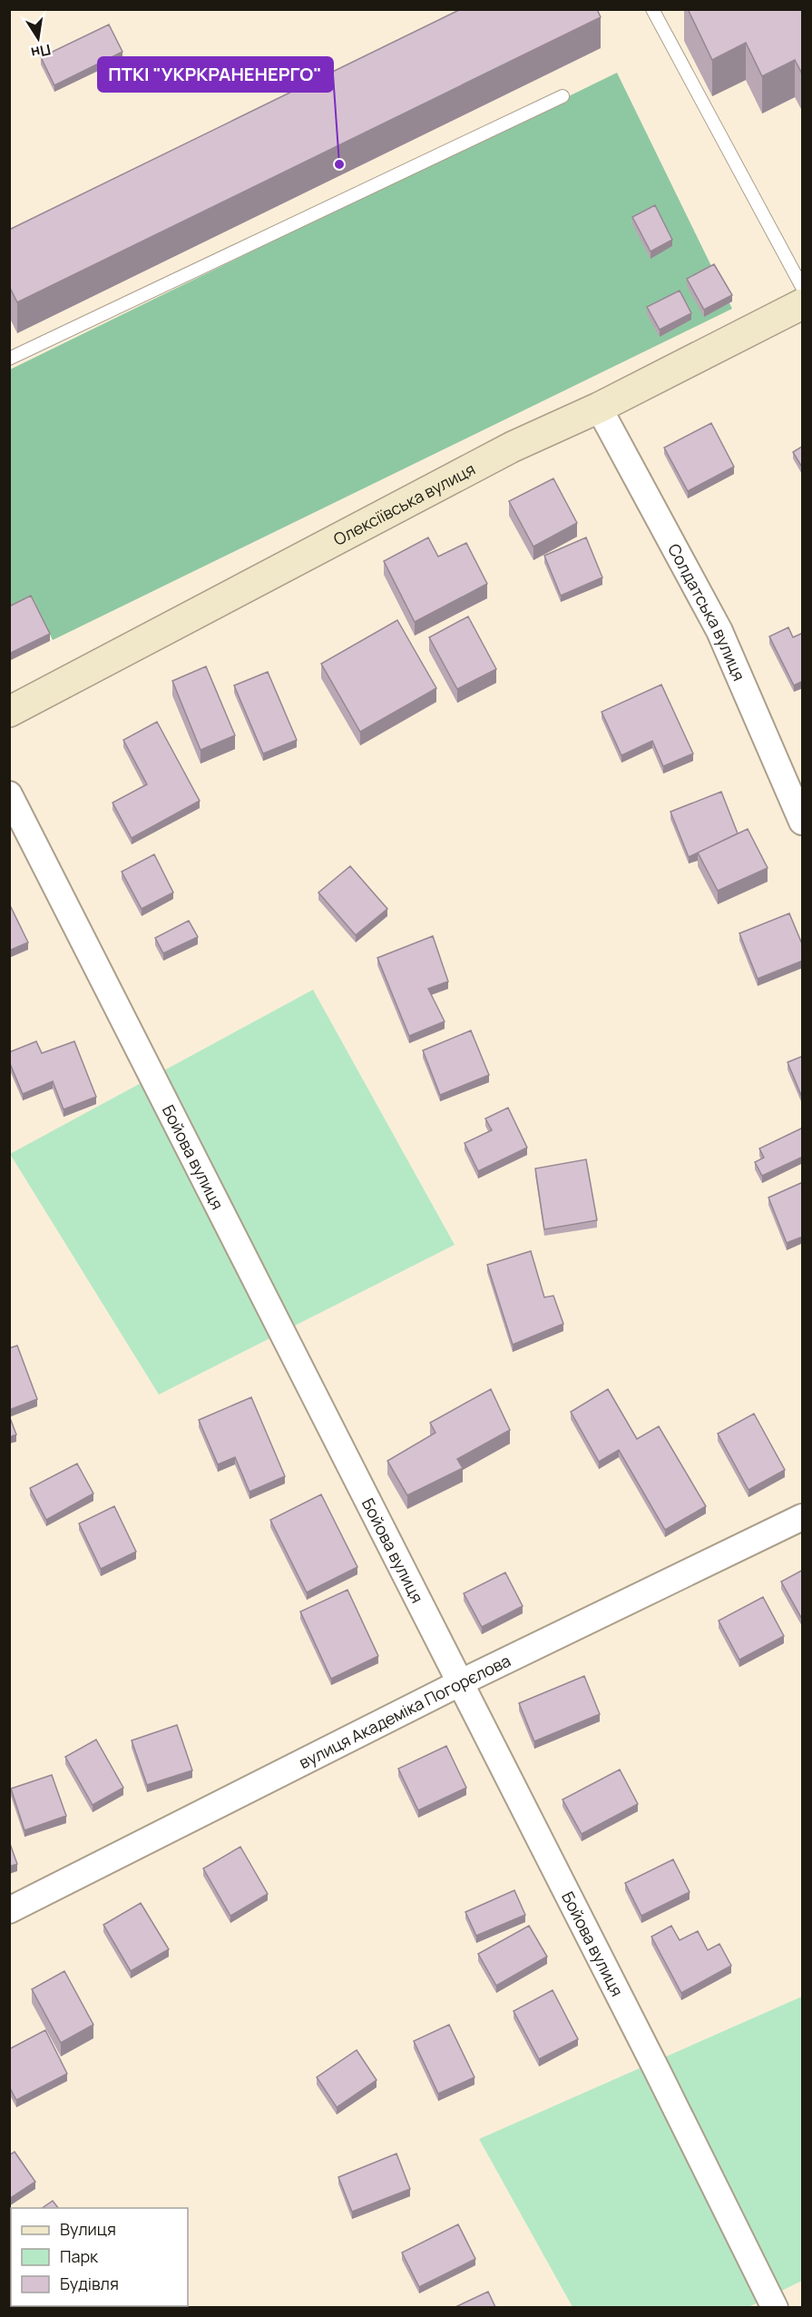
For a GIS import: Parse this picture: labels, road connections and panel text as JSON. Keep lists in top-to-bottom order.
{
  "streets": {
    "street": [
      "Олексіївська вулиця",
      "Солдатська вулиця",
      "Бойова вулиця",
      "вулиця Академіка Погорєлова"
    ]
  },
  "crossings": [
    ["Олексіївська вулиця", "Солдатська вулиця"],
    ["Бойова вулиця", "вулиця Академіка Погорєлова"]
  ],
  "places": ["ПТКІ \"УКРКРАНЕНЕРГО\""],
  "legend": ["Вулиця", "Парк", "Будівля"],
  "north": "bottom"
}
